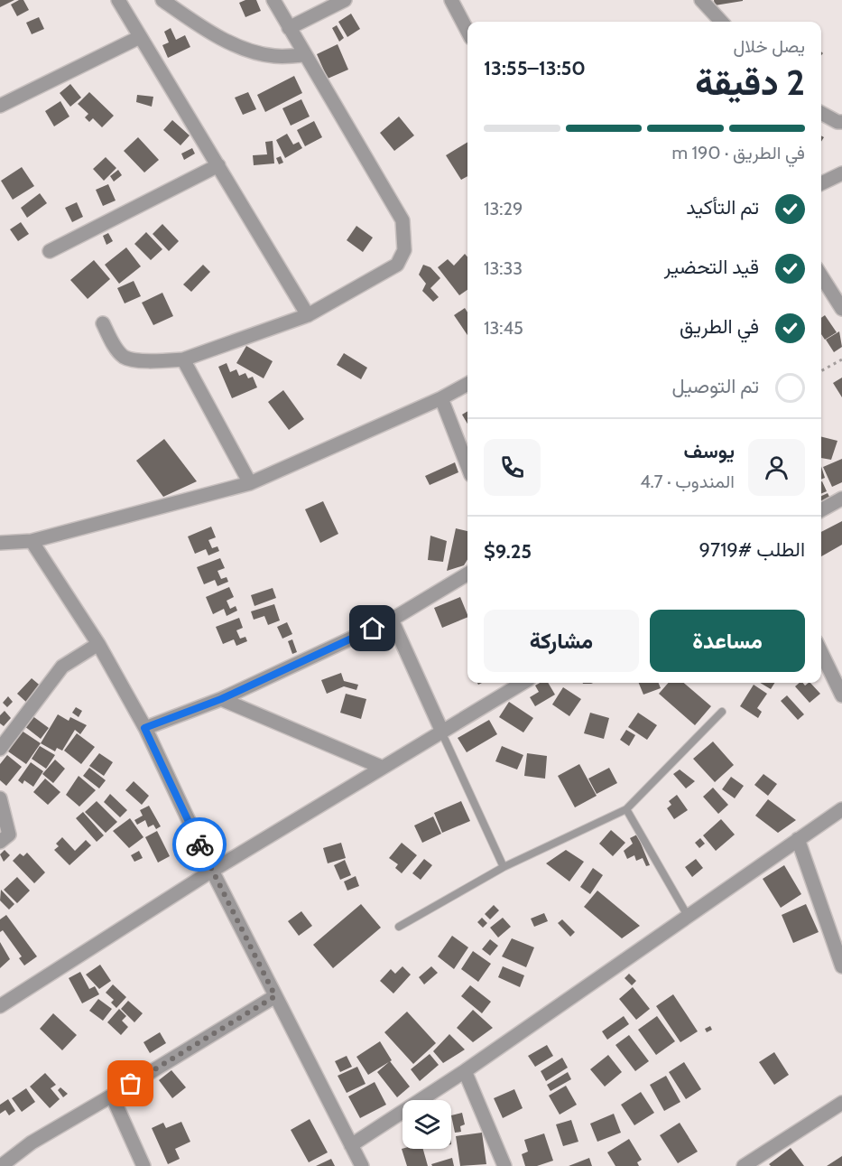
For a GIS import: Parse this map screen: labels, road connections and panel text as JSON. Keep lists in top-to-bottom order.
{
  "page": {
    "heading": ["2 دقيقة", "يصل خلال", "13:50–13:55"],
    "panel": [
      "يوسف",
      "المندوب · 4.7",
      "الطلب #9719",
      "$9.25"
    ],
    "bar": "في الطريق · 190 m",
    "list": [
      ["تم التأكيد", "13:29"],
      ["قيد التحضير", "13:33"],
      ["في الطريق", "13:45"],
      "تم التوصيل"
    ],
    "buttons": ["مساعدة", "مشاركة"]
  }
}
